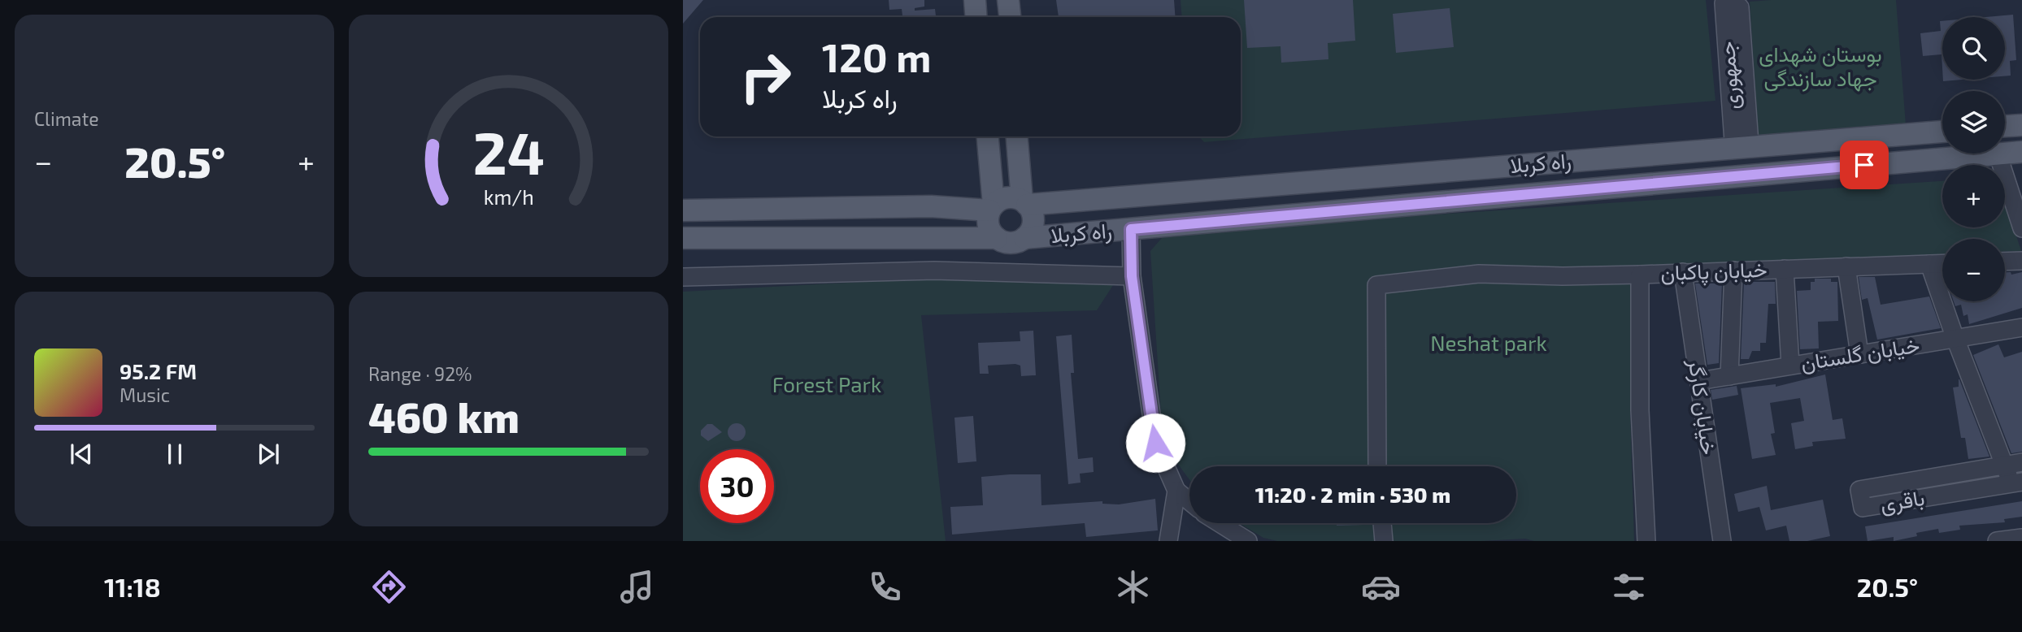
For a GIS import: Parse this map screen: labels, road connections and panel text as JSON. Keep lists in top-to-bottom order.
{
  "streets": {
    "main road": ["راه کربلا"],
    "street": [
      "جمهوری",
      "خیابان پاکبان",
      "خیابان گلستان",
      "خیابان کارگر",
      "باقری"
    ]
  },
  "crossings": [
    ["جمهوری", "راه کربلا"],
    ["خیابان پاکبان", "خیابان کارگر"],
    ["خیابان گلستان", "خیابان کارگر"]
  ],
  "parks": ["بوستان شهدای جهاد سازندگی", "Neshat park", "Forest Park"],
  "page": {
    "tile": [
      "Climate",
      ["Range · 92%", "460 km"]
    ],
    "map_buttons": ["+", "−"],
    "turn": ["120 m", "راه کربلا"],
    "heat": ["−", "20.5°", "+"],
    "song": ["95.2 FM", "Music"],
    "limit": "30",
    "trip": "11:20 · 2 min · 530 m",
    "tabs": ["11:18", "20.5°"],
    "gauge": ["24", "km/h"]
  }
}
